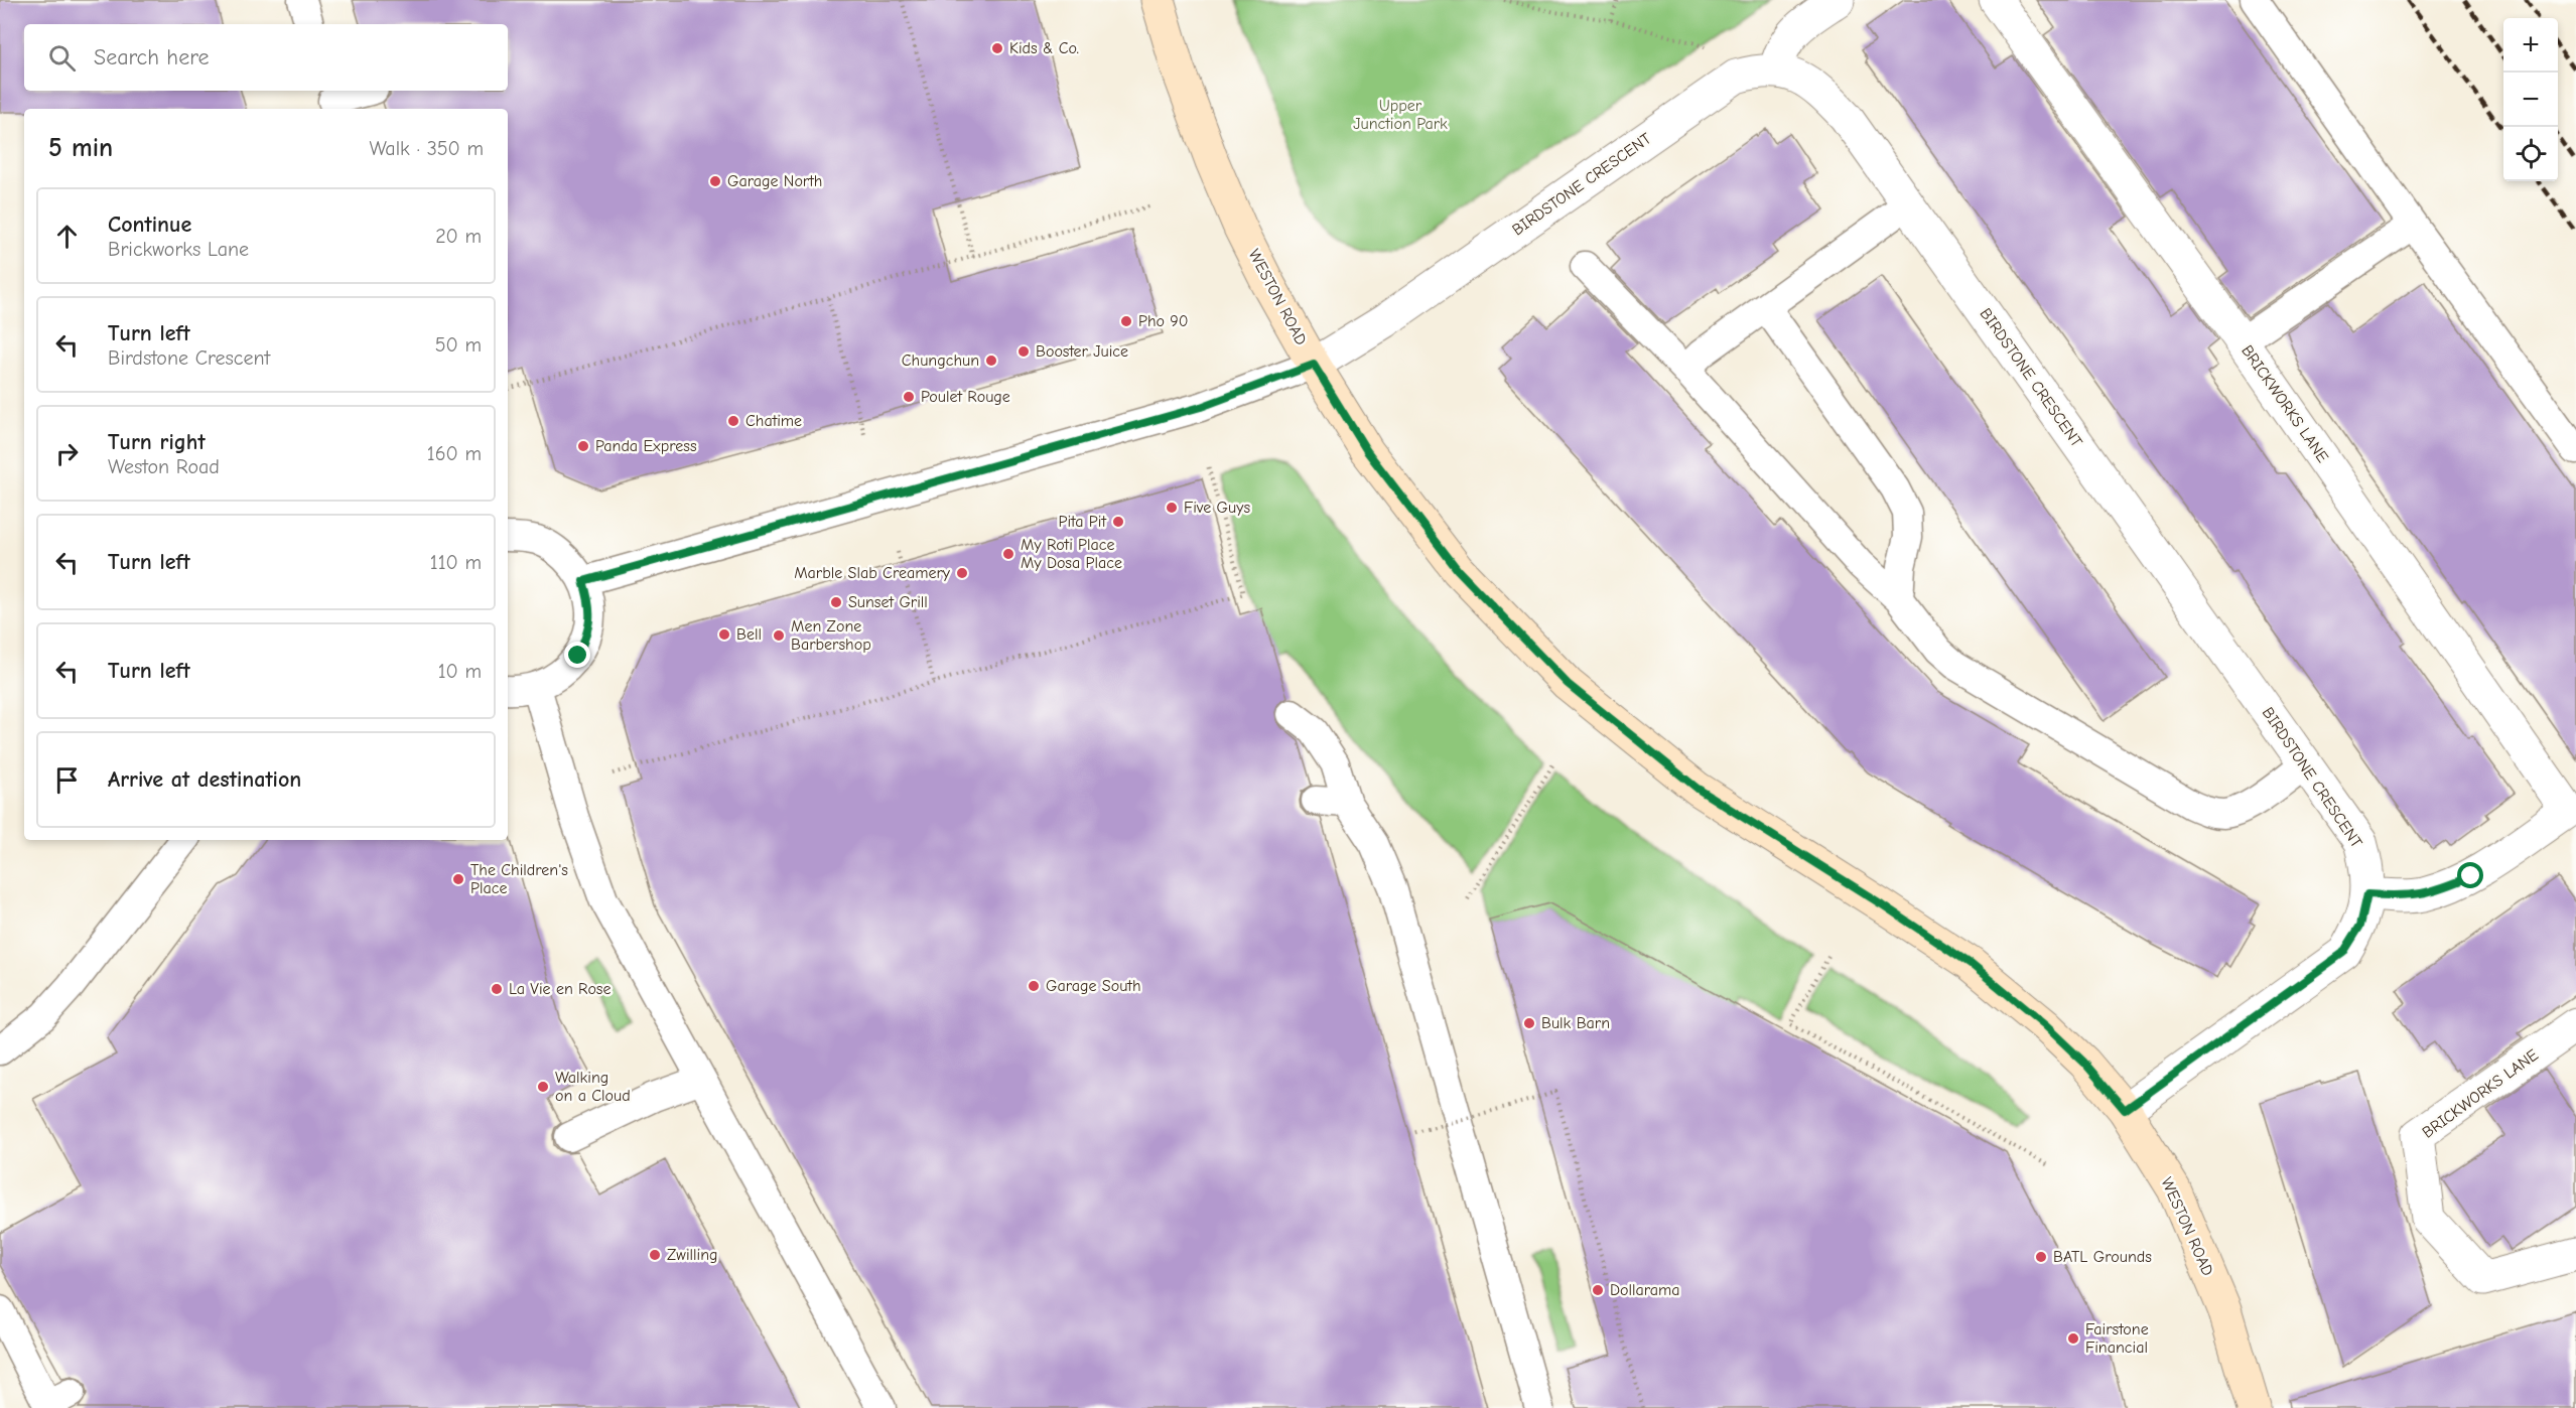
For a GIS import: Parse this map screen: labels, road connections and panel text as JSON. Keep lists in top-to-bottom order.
{
  "streets": {
    "main road": ["WESTON ROAD"],
    "street": ["BIRDSTONE CRESCENT", "BRICKWORKS LANE"]
  },
  "crossings": [
    ["BIRDSTONE CRESCENT", "WESTON ROAD"],
    ["BIRDSTONE CRESCENT", "BRICKWORKS LANE"]
  ],
  "parks": ["Upper Junction Park"],
  "places": [
    "Kids & Co.",
    "Garage North",
    "Pho 90",
    "Booster Juice",
    "Chungchun",
    "Poulet Rouge",
    "Chatime",
    "Panda Express",
    "Five Guys",
    "Pita Pit",
    "My Roti Place My Dosa Place",
    "Marble Slab Creamery",
    "Sunset Grill",
    "Bell",
    "Men Zone Barbershop",
    "The Children's Place",
    "Garage South",
    "La Vie en Rose",
    "Bulk Barn",
    "Walking on a Cloud",
    "Zwilling",
    "BATL Grounds",
    "Dollarama",
    "Fairstone Financial"
  ],
  "page": {
    "map_buttons": ["+", "−"],
    "search": "Search here",
    "heading": ["5 min", "Walk · 350 m"],
    "list": [
      ["Continue", "Brickworks Lane", "20 m"],
      ["Turn left", "Birdstone Crescent", "50 m"],
      ["Turn right", "Weston Road", "160 m"],
      ["Turn left", "110 m"],
      ["Turn left", "10 m"],
      "Arrive at destination"
    ]
  }
}
